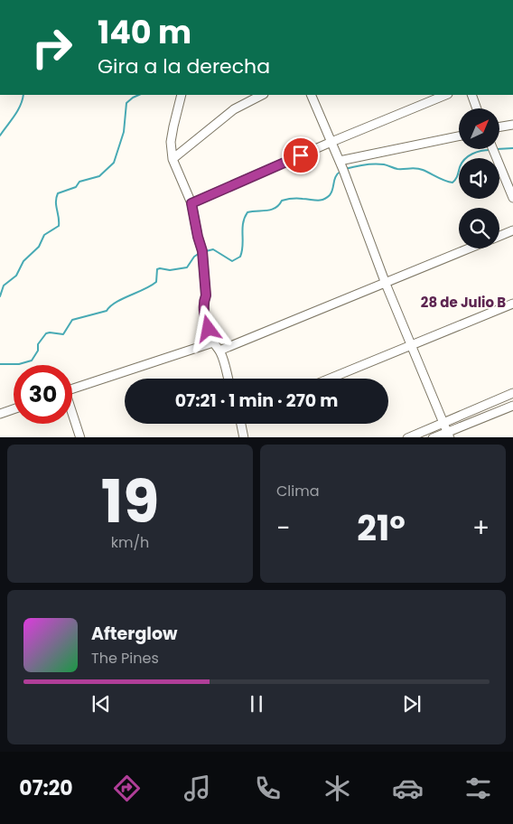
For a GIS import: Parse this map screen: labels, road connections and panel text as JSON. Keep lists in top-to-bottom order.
{
  "districts": ["28 de Julio B"],
  "north": "top right",
  "page": {
    "turn": ["140 m", "Gira a la derecha"],
    "limit": "30",
    "trip": "07:21 · 1 min · 270 m",
    "tile": [
      ["19", "km/h"],
      "Clima"
    ],
    "heat": ["−", "21°", "+"],
    "song": ["Afterglow", "The Pines"],
    "tabs": "07:20"
  }
}
